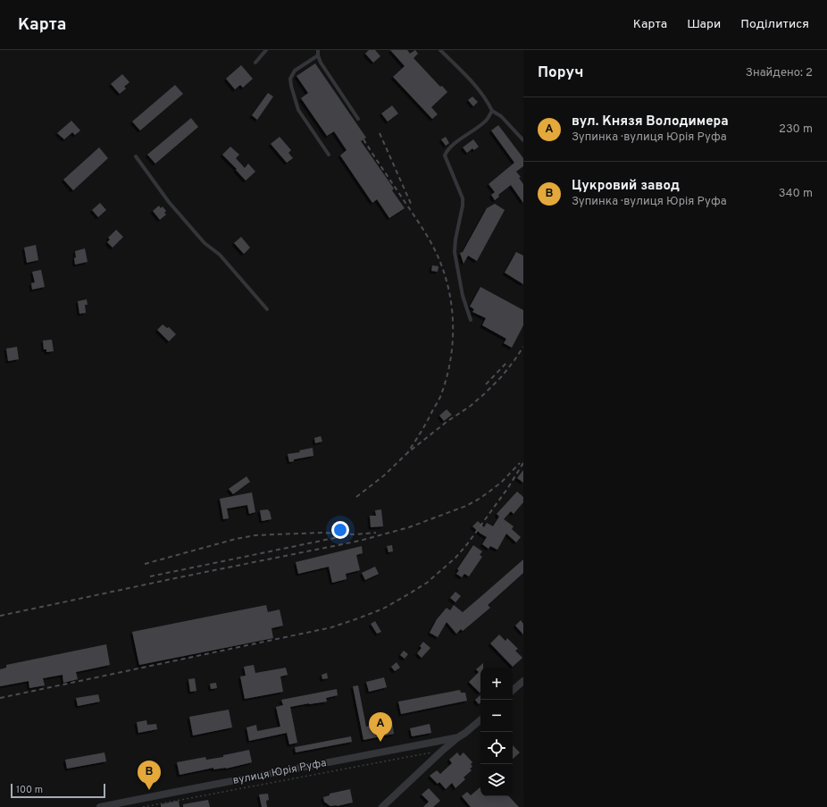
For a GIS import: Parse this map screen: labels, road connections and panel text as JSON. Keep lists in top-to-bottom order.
{
  "streets": {
    "street": ["вулиця Юрія Руфа"]
  },
  "scale_bar": "100 m",
  "page": {
    "header": "Карта",
    "nav": ["Карта", "Шари", "Поділитися"],
    "heading": ["Поруч", "Знайдено: 2"],
    "list": [
      {
        "mark": "A",
        "name": "вул. Князя Володимера",
        "note": "Зупинка · вулиця Юрія Руфа",
        "value": "230 m"
      },
      {
        "mark": "B",
        "name": "Цукровий завод",
        "note": "Зупинка · вулиця Юрія Руфа",
        "value": "340 m"
      }
    ],
    "map_buttons": ["+", "−"],
    "pins": ["A", "B"],
    "scale": "100 m"
  }
}
